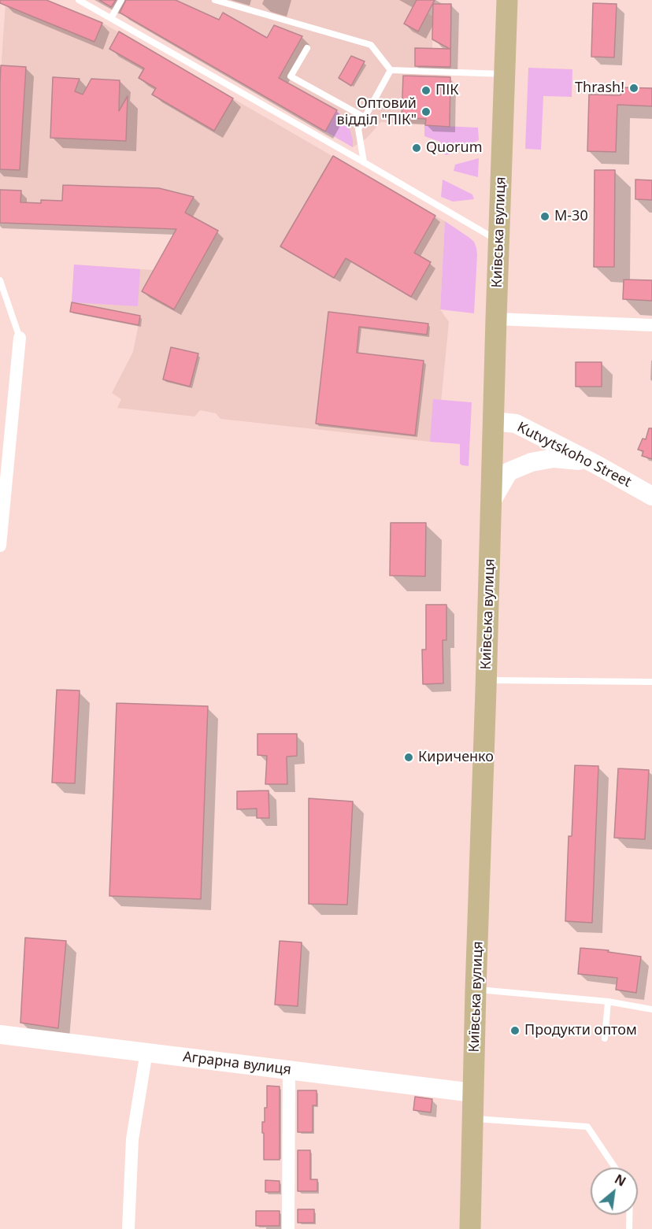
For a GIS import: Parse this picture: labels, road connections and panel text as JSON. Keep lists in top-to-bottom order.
{
  "streets": {
    "main road": ["Київська вулиця"],
    "street": ["Kutvytskoho Street", "Аграрна вулиця"]
  },
  "crossings": [
    ["Київська вулиця", "Kutvytskoho Street"],
    ["Київська вулиця", "Аграрна вулиця"]
  ],
  "places": [
    "Thrash!",
    "ПІК",
    "Оптовий відділ \"ПІК\"",
    "Quorum",
    "М-30",
    "Кириченко",
    "Продукти оптом"
  ],
  "north": "top right"
}
